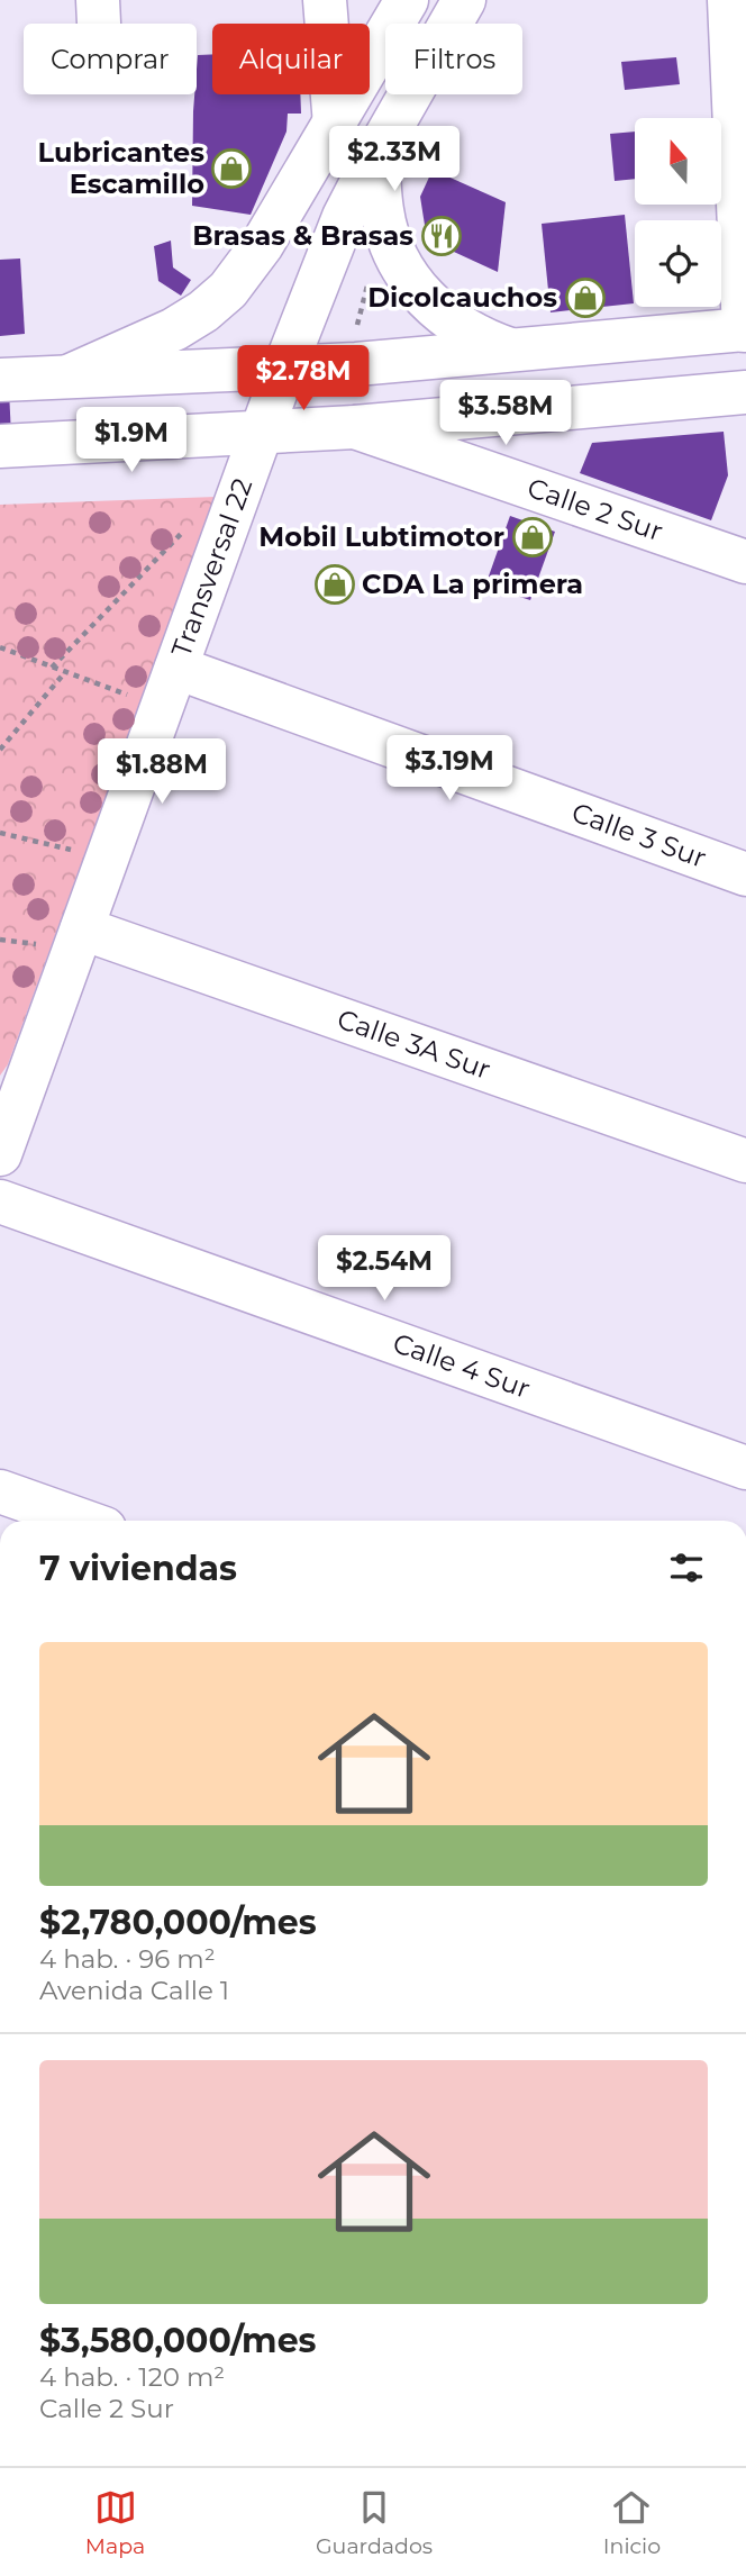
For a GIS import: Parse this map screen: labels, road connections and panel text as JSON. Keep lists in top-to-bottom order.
{
  "streets": {
    "street": [
      "Calle 2 Sur",
      "Transversal 22",
      "Calle 3 Sur",
      "Calle 3A Sur",
      "Calle 4 Sur"
    ]
  },
  "crossings": [
    ["Transversal 22", "Calle 3 Sur"],
    ["Transversal 22", "Calle 3A Sur"]
  ],
  "places": {
    "shop": [
      "Lubricantes Escamillo",
      "Dicolcauchos",
      "Mobil Lubtimotor",
      "CDA La primera"
    ],
    "restaurant": ["Brasas & Brasas"]
  },
  "north": "top",
  "page": {
    "chip": ["Comprar", "Alquilar", "Filtros"],
    "price": [
      "$2.33M",
      "$2.78M",
      "$3.58M",
      "$1.9M",
      "$3.19M",
      "$1.88M",
      "$2.54M"
    ],
    "heading": "7 viviendas",
    "list": [
      {
        "name": "$2,780,000/mes",
        "note": "4 hab. · 96 m² · Avenida Calle 1"
      },
      {
        "name": "$3,580,000/mes",
        "note": "4 hab. · 120 m² · Calle 2 Sur"
      }
    ],
    "tabs": ["Mapa", "Guardados", "Inicio"]
  }
}
